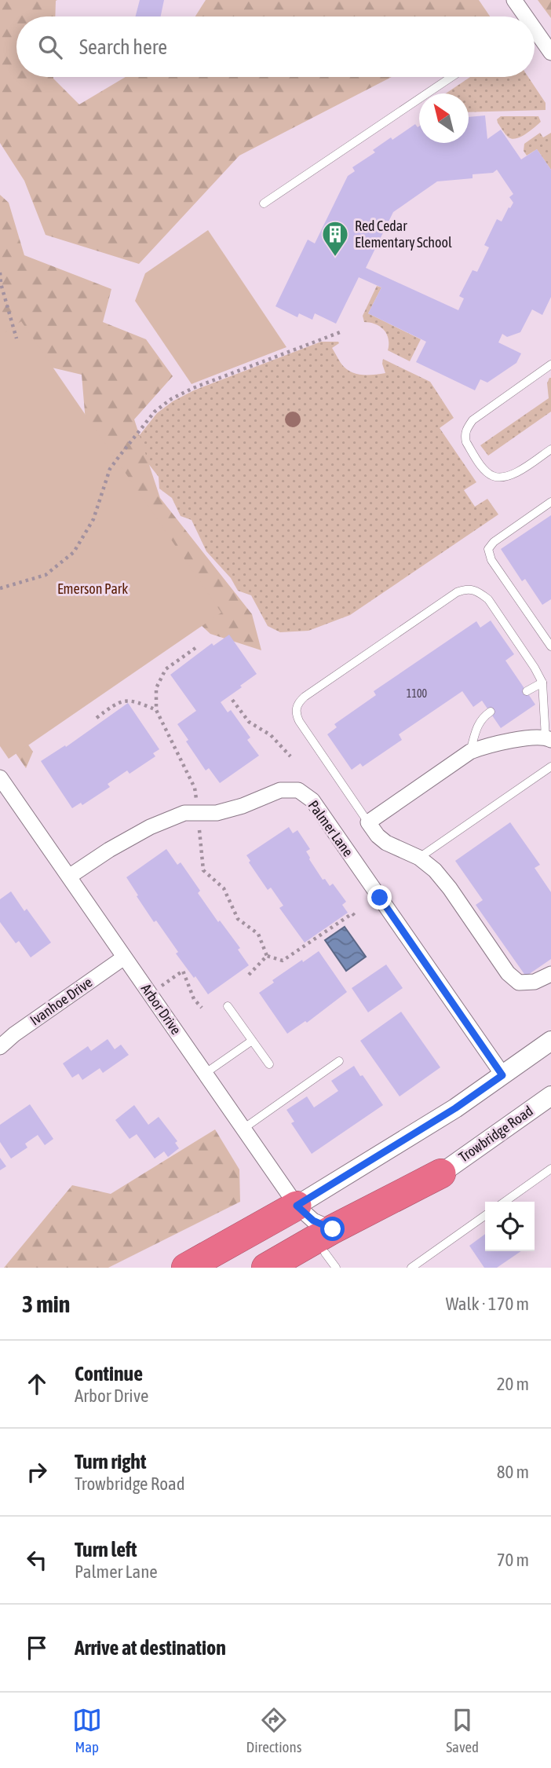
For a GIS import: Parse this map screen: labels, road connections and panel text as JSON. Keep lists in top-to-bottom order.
{
  "streets": {
    "street": [
      "Palmer Lane",
      "Ivanhoe Drive",
      "Arbor Drive",
      "Trowbridge Road"
    ]
  },
  "crossings": [
    ["Palmer Lane", "Arbor Drive"],
    ["Ivanhoe Drive", "Arbor Drive"]
  ],
  "parks": ["Emerson Park"],
  "places": {
    "building": ["Red Cedar Elementary School"]
  },
  "house_numbers": ["1100"],
  "north": "top left",
  "page": {
    "search": "Search here",
    "heading": ["3 min", "Walk · 170 m"],
    "list": [
      ["Continue", "Arbor Drive", "20 m"],
      ["Turn right", "Trowbridge Road", "80 m"],
      ["Turn left", "Palmer Lane", "70 m"],
      "Arrive at destination"
    ],
    "nav": ["Map", "Directions", "Saved"]
  }
}
